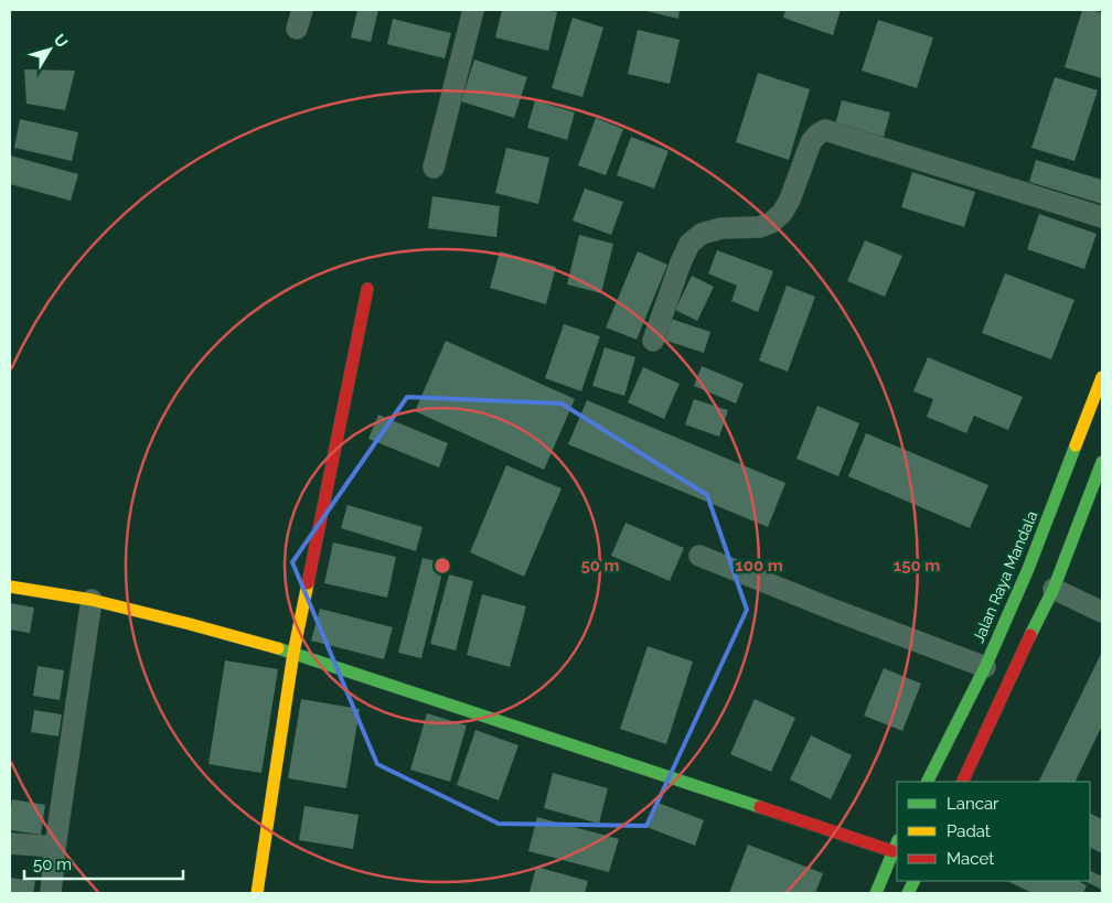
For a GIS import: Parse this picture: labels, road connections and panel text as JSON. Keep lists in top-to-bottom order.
{
  "streets": {
    "main road": ["Jalan Raya Mandala"]
  },
  "legend": ["Lancar", "Padat", "Macet"],
  "scale_bar": "50 m",
  "north": "top right",
  "rings": ["50 m", "100 m", "150 m"]
}
